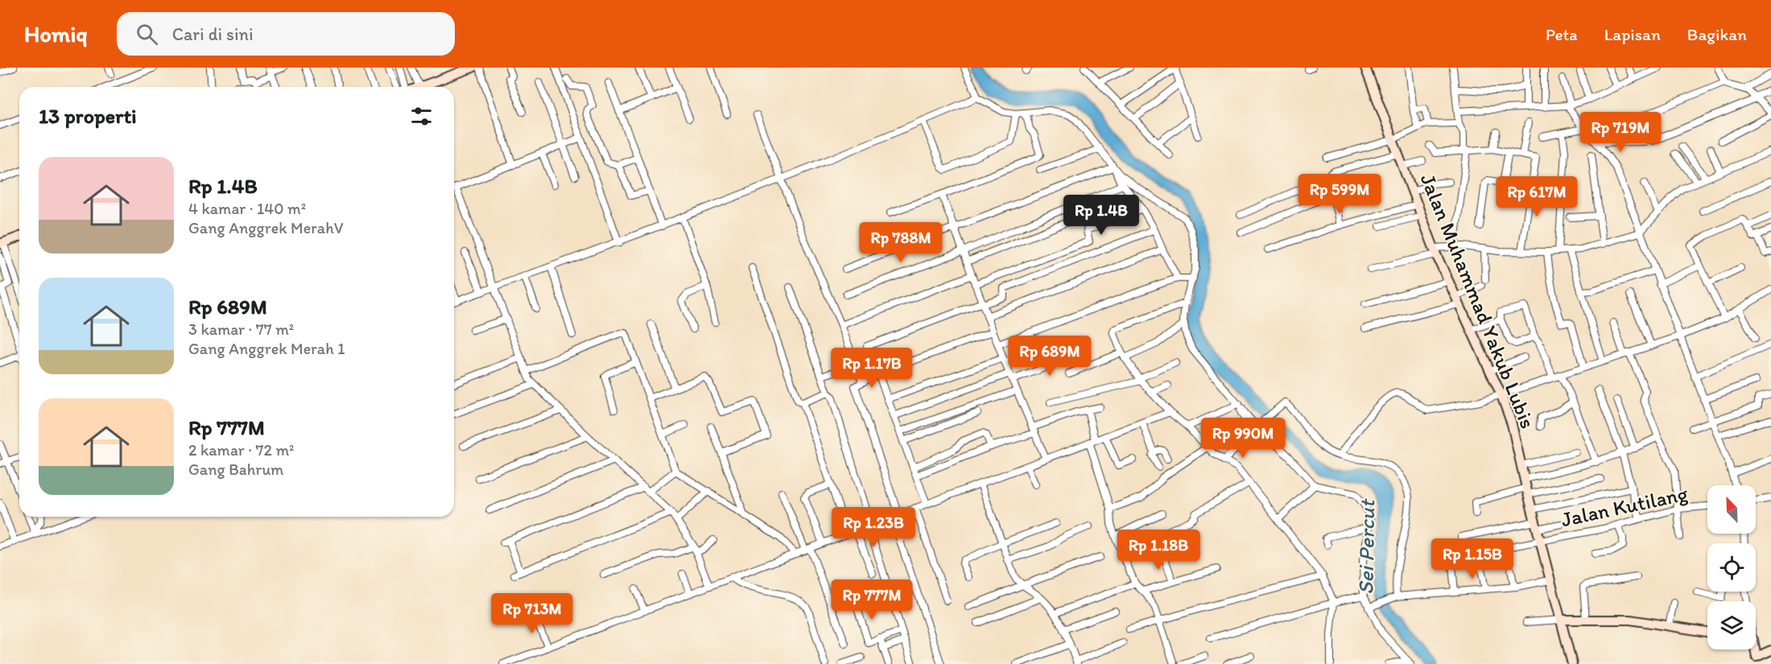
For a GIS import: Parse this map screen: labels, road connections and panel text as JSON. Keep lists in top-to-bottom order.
{
  "streets": {
    "main road": ["Jalan Muhammad Yakub Lubis"],
    "street": ["Jalan Kutilang"]
  },
  "crossings": [
    ["Jalan Muhammad Yakub Lubis", "Jalan Kutilang"]
  ],
  "water": ["Sei Percut"],
  "north": "top left",
  "page": {
    "header": "Homiq",
    "search": "Cari di sini",
    "nav": ["Peta", "Lapisan", "Bagikan"],
    "heading": "13 properti",
    "price": [
      "Rp 719M",
      "Rp 599M",
      "Rp 617M",
      "Rp 1.4B",
      "Rp 788M",
      "Rp 689M",
      "Rp 1.17B",
      "Rp 990M",
      "Rp 1.23B",
      "Rp 1.18B",
      "Rp 1.15B",
      "Rp 777M",
      "Rp 713M"
    ],
    "list": [
      {
        "name": "Rp 1.4B",
        "note": "4 kamar · 140 m² · Gang Anggrek MerahV"
      },
      {
        "name": "Rp 689M",
        "note": "3 kamar · 77 m² · Gang Anggrek Merah 1"
      },
      {
        "name": "Rp 777M",
        "note": "2 kamar · 72 m² · Gang Bahrum"
      }
    ]
  }
}
